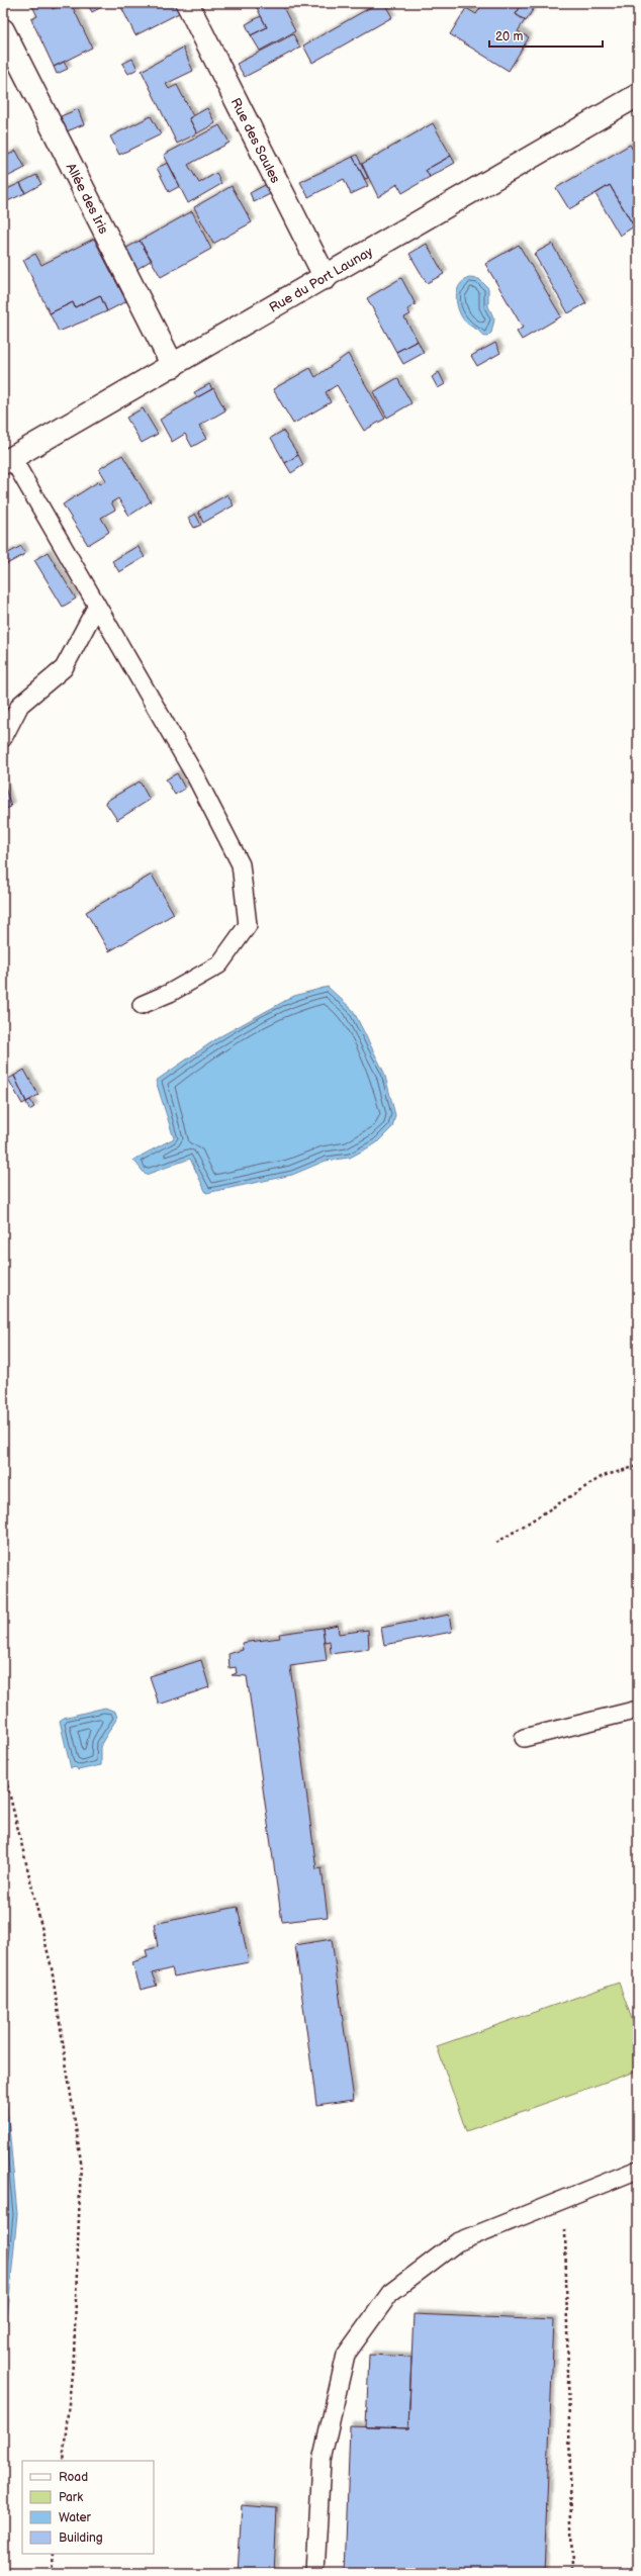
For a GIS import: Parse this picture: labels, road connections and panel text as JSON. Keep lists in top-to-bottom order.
{
  "streets": {
    "street": ["Rue des Saules", "Allée des Iris", "Rue du Port Launay"]
  },
  "crossings": [
    ["Rue des Saules", "Rue du Port Launay"],
    ["Allée des Iris", "Rue du Port Launay"]
  ],
  "legend": [
    "Road",
    "Park",
    "Water",
    "Building"
  ],
  "scale_bar": "20 m"
}
